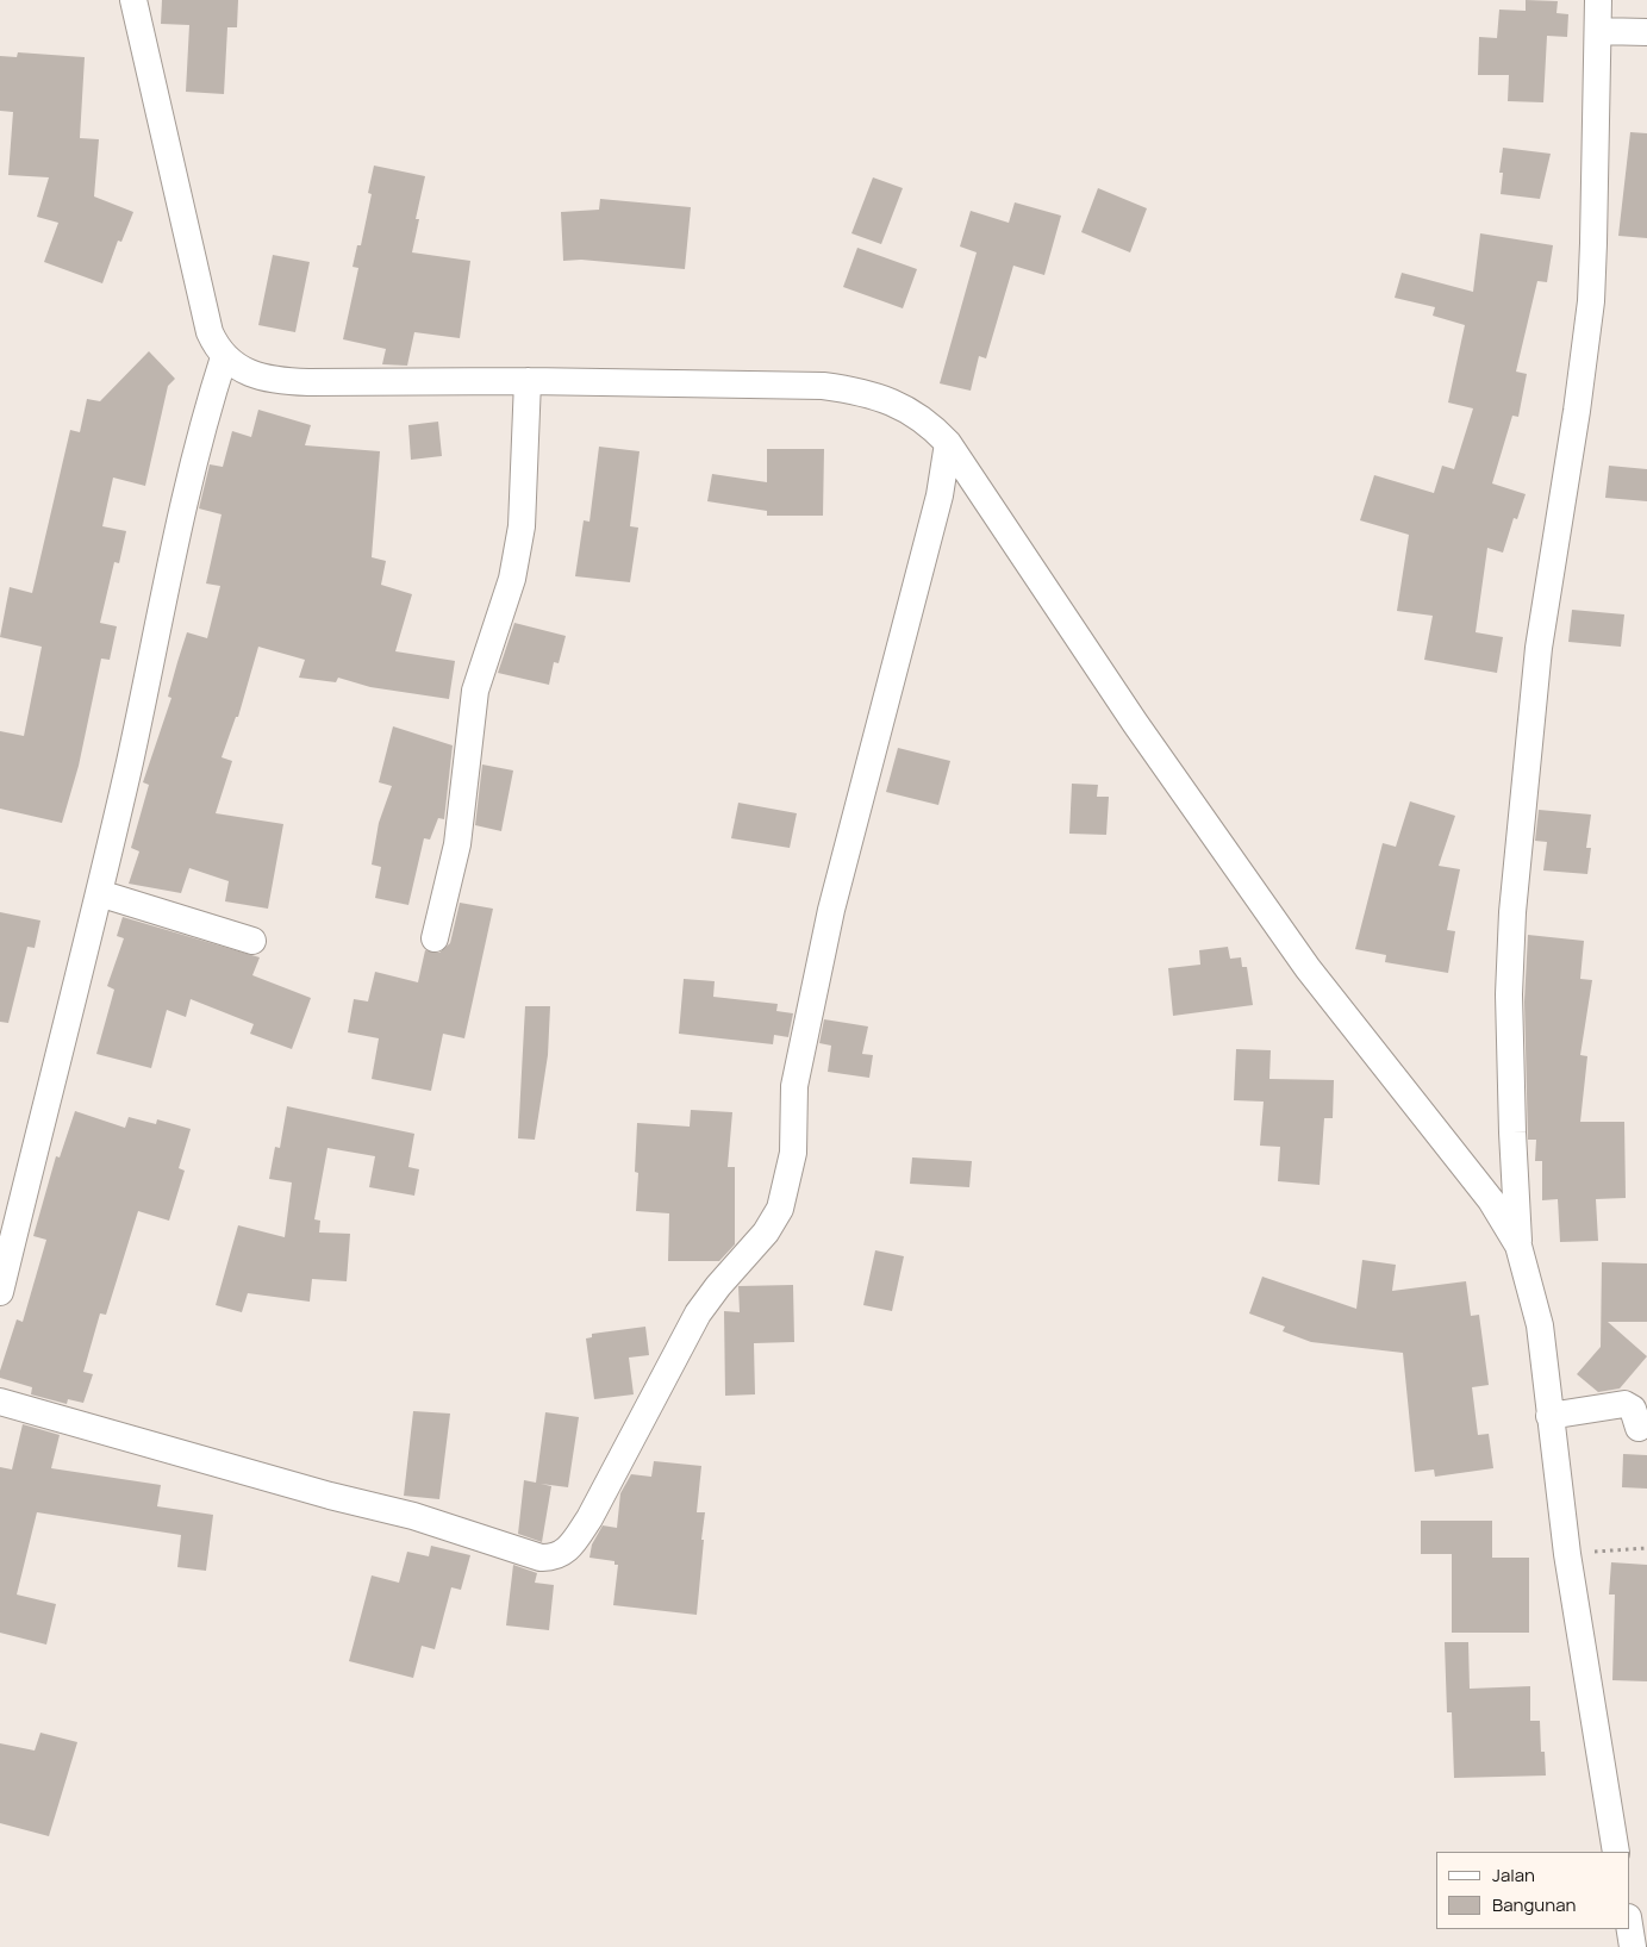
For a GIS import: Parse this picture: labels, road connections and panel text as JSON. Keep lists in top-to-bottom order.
{
  "legend": ["Jalan", "Bangunan"]
}
